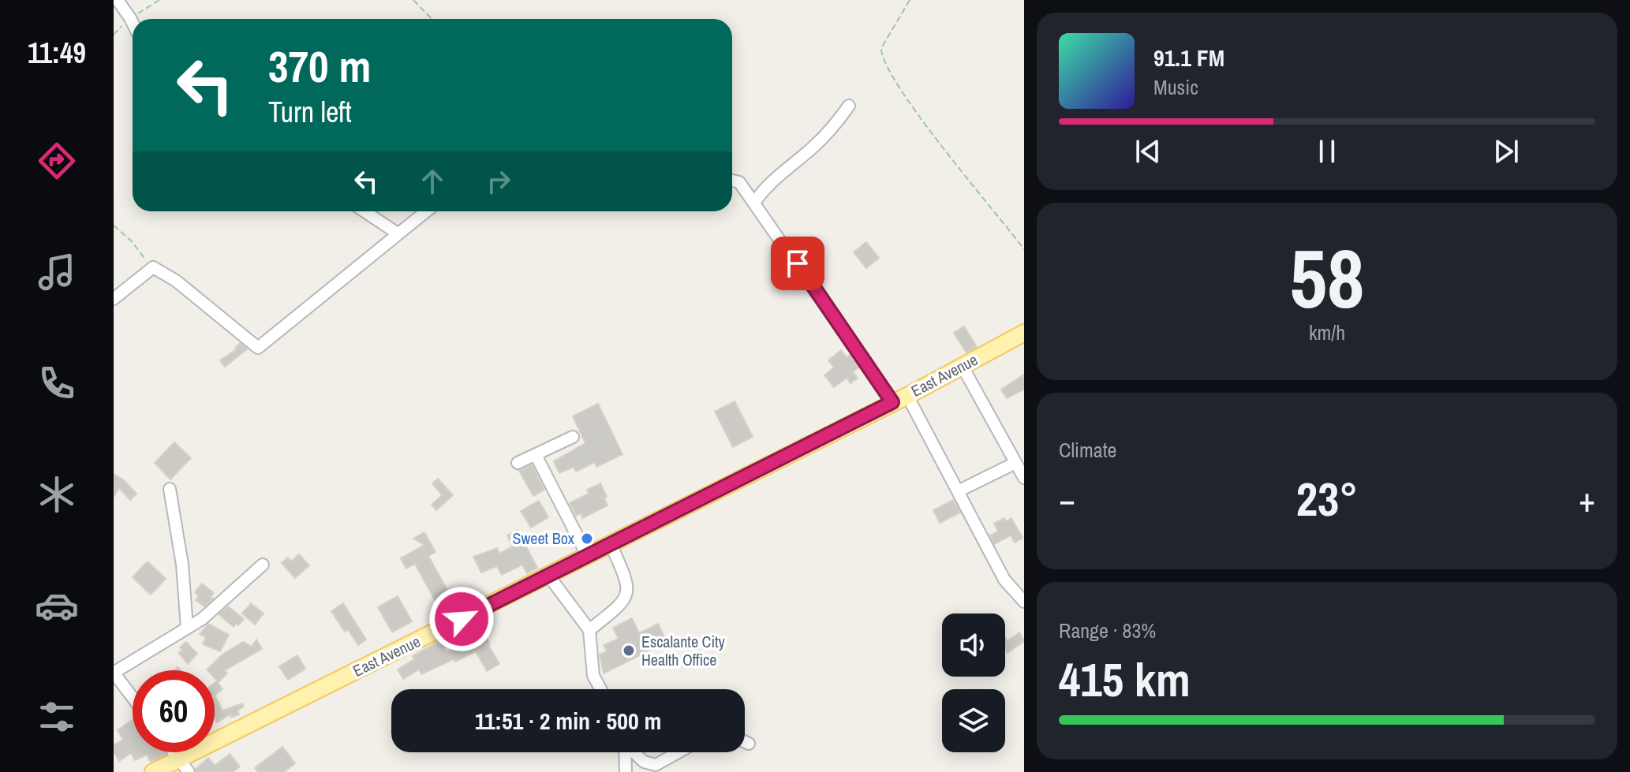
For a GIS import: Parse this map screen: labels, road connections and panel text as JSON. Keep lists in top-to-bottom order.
{
  "streets": {
    "main road": ["East Avenue"]
  },
  "places": ["Sweet Box", "Escalante City Health Office"],
  "page": {
    "tabs": "11:49",
    "turn": ["370 m", "Turn left"],
    "song": ["91.1 FM", "Music"],
    "tile": [
      ["58", "km/h"],
      "Climate",
      ["Range · 83%", "415 km"]
    ],
    "heat": ["−", "23°", "+"],
    "limit": "60",
    "trip": "11:51 · 2 min · 500 m"
  }
}
